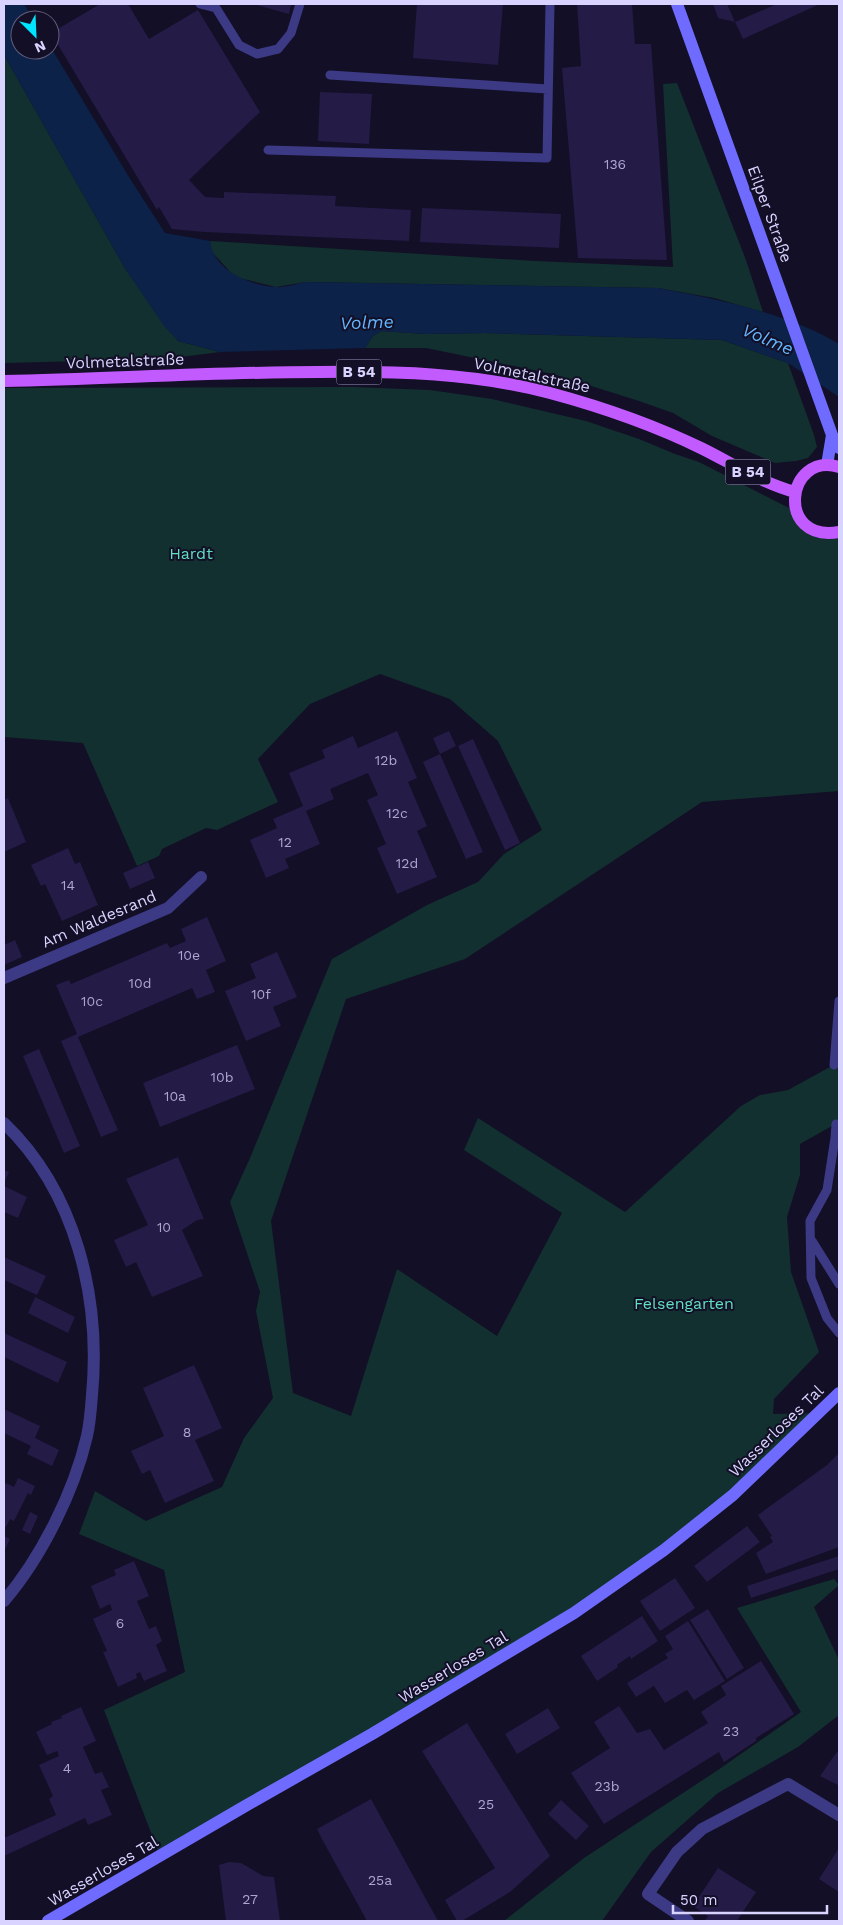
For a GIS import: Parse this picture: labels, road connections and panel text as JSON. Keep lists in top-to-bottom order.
{
  "streets": {
    "main road": [
      "Eilper Straße",
      "Volmetalstraße",
      "B 54",
      "Wasserloses Tal"
    ],
    "street": ["Am Waldesrand"]
  },
  "water": ["Volme"],
  "parks": ["Hardt", "Felsengarten"],
  "house_numbers": [
    "136",
    "12b",
    "12c",
    "12",
    "12d",
    "14",
    "10e",
    "10d",
    "10f",
    "10c",
    "10b",
    "10a",
    "10",
    "8",
    "6",
    "23",
    "4",
    "23b",
    "25",
    "25a",
    "27"
  ],
  "scale_bar": "50 m",
  "north": "bottom right"
}
